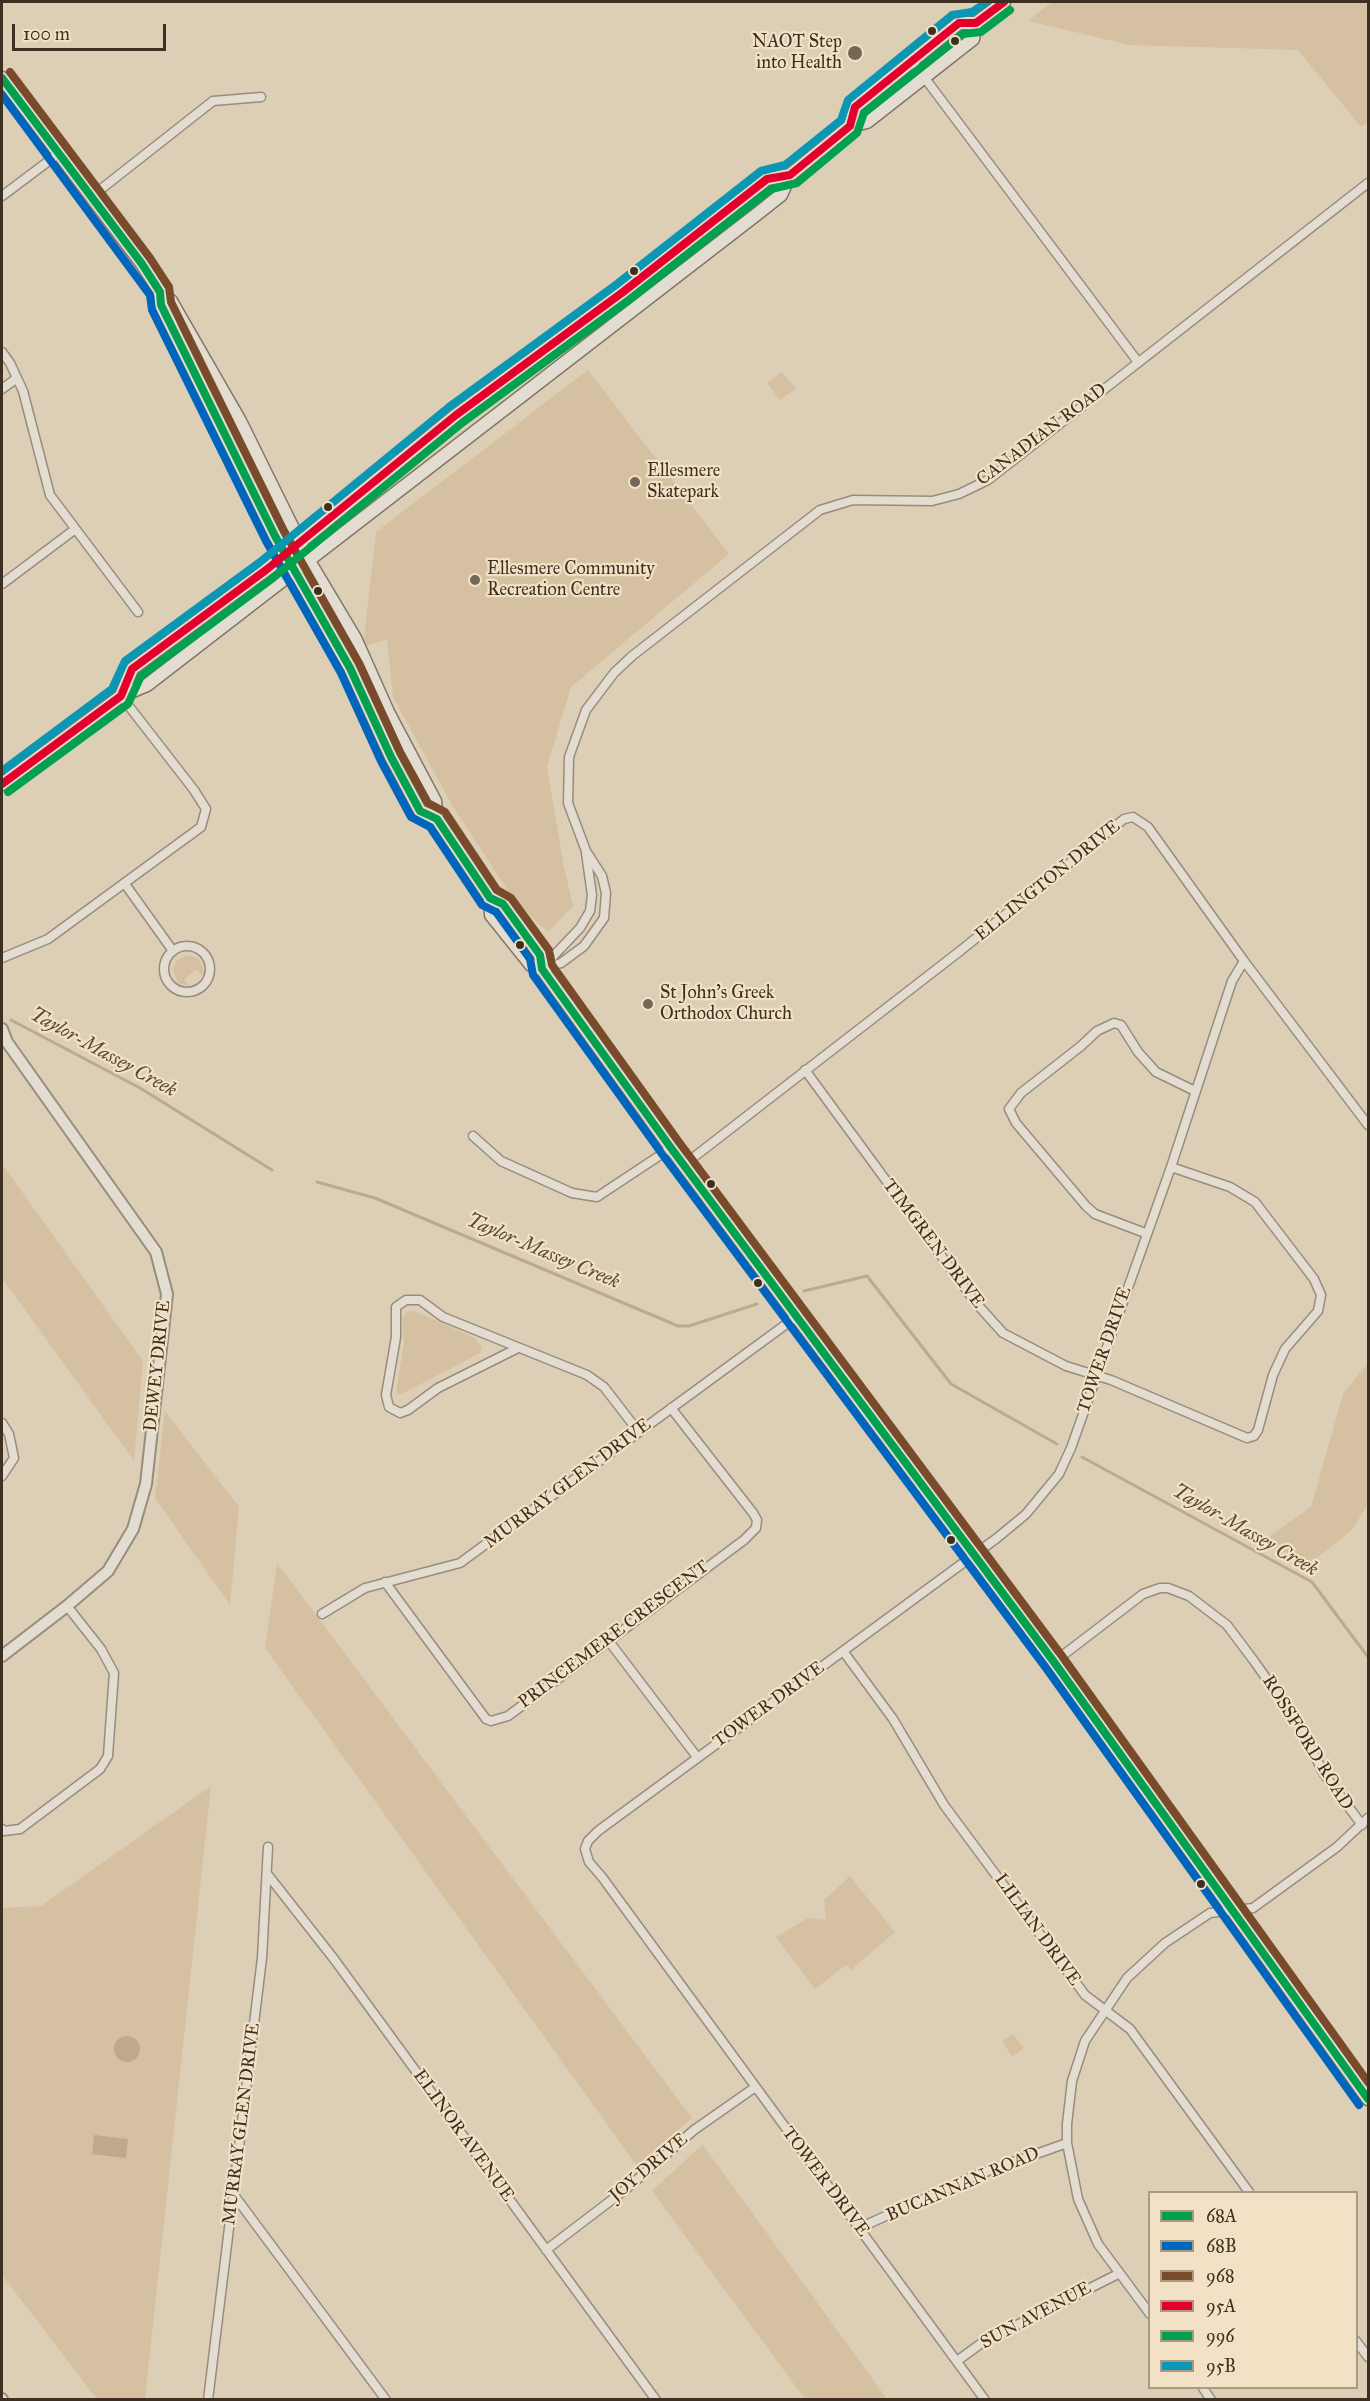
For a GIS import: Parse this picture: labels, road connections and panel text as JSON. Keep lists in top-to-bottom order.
{
  "streets": {
    "street": [
      "CANADIAN ROAD",
      "ELLINGTON DRIVE",
      "TIMGREN DRIVE",
      "TOWER DRIVE",
      "DEWEY DRIVE",
      "MURRAY GLEN DRIVE",
      "PRINCEMERE CRESCENT",
      "ROSSFORD ROAD",
      "LILIAN DRIVE",
      "ELINOR AVENUE",
      "JOY DRIVE",
      "BUCANNAN ROAD",
      "SUN AVENUE"
    ]
  },
  "crossings": [
    ["ELLINGTON DRIVE", "TIMGREN DRIVE"],
    ["ELLINGTON DRIVE", "TOWER DRIVE"],
    ["TIMGREN DRIVE", "TOWER DRIVE"],
    ["TOWER DRIVE", "LILIAN DRIVE"],
    ["TOWER DRIVE", "JOY DRIVE"],
    ["TOWER DRIVE", "BUCANNAN ROAD"],
    ["TOWER DRIVE", "SUN AVENUE"],
    ["MURRAY GLEN DRIVE", "PRINCEMERE CRESCENT"],
    ["MURRAY GLEN DRIVE", "ELINOR AVENUE"],
    ["ELINOR AVENUE", "JOY DRIVE"]
  ],
  "water": ["Taylor-Massey Creek"],
  "places": [
    "NAOT Step into Health",
    "Ellesmere Skatepark",
    "Ellesmere Community Recreation Centre",
    "St John's Greek Orthodox Church"
  ],
  "lines": [
    "transit line 95A",
    "transit line 95B",
    "transit line 996",
    "transit line 968",
    "transit line 68A",
    "transit line 68B"
  ],
  "legend": [
    "68A",
    "68B",
    "968",
    "95A",
    "996",
    "95B"
  ],
  "scale_bar": "100 m"
}
